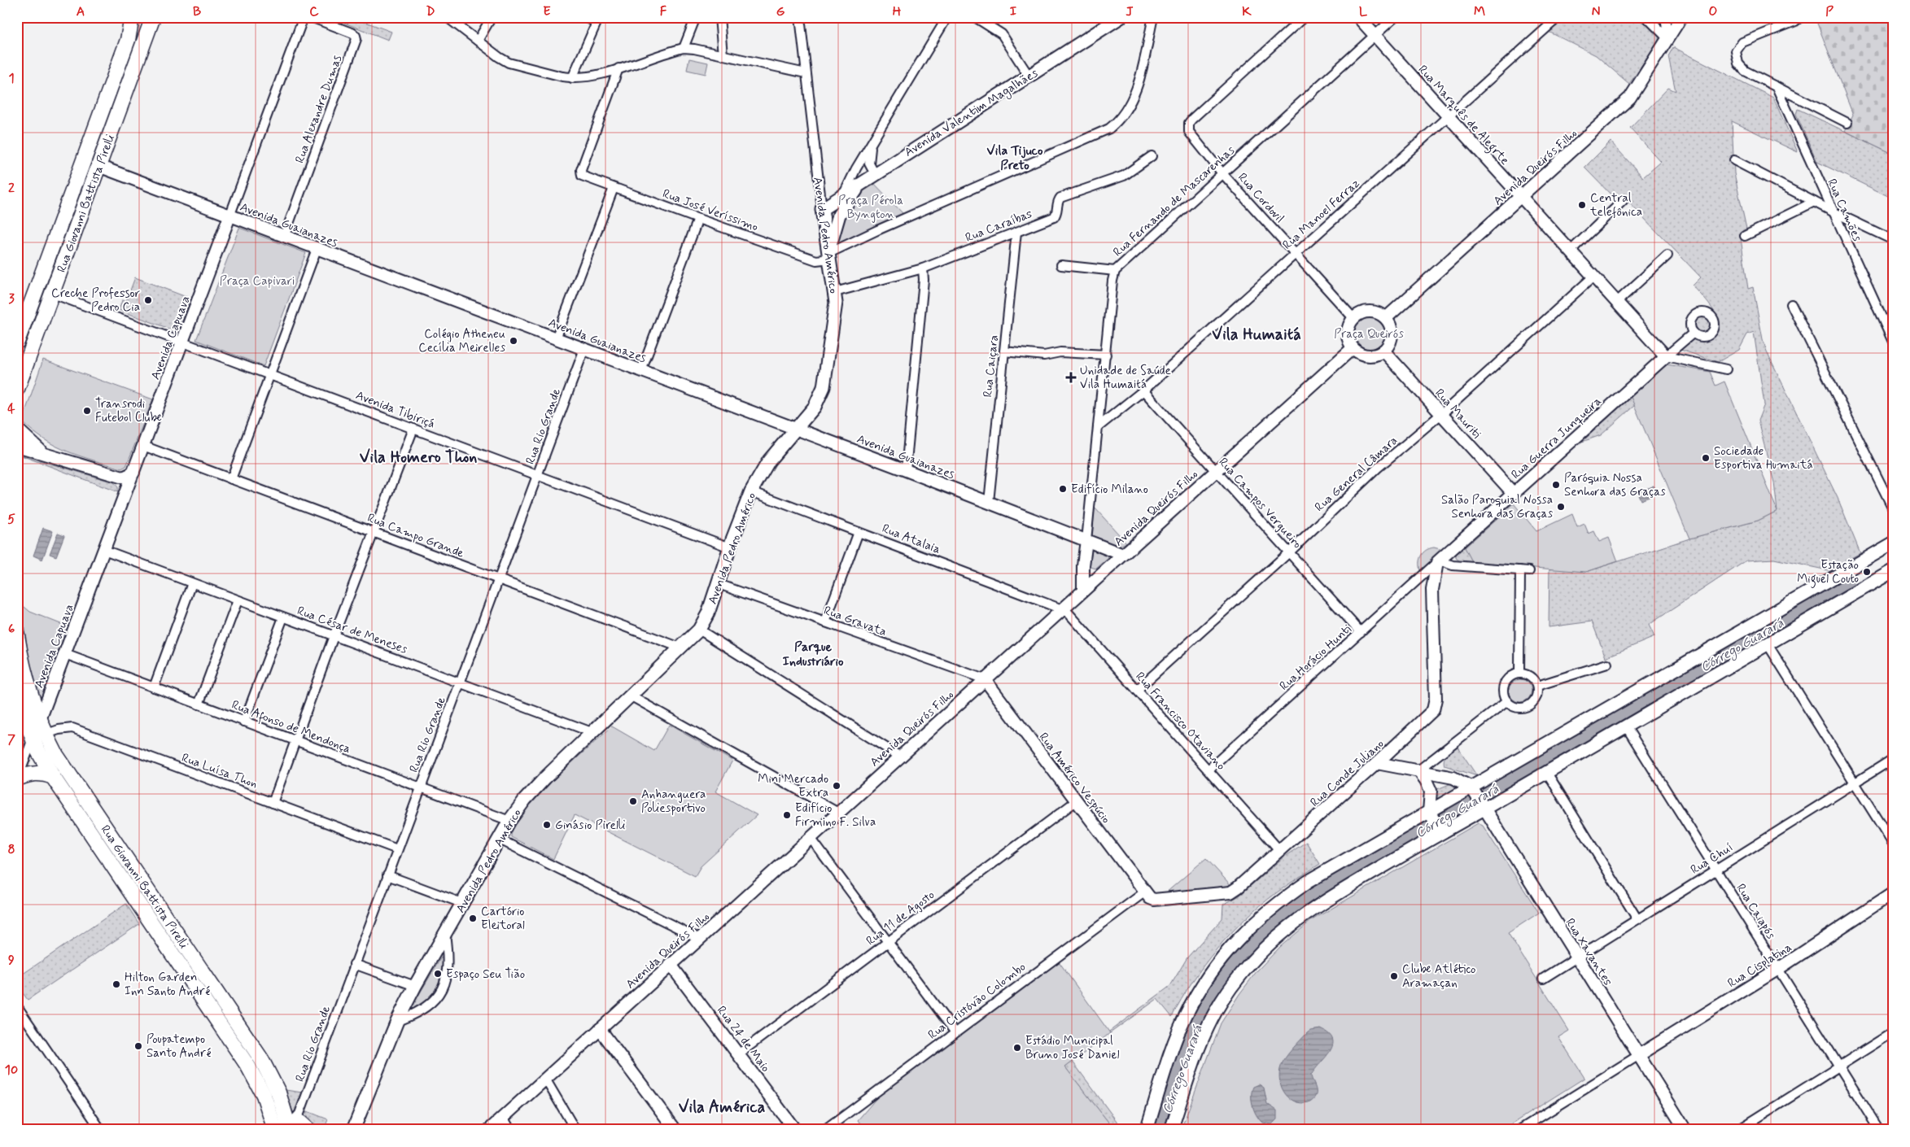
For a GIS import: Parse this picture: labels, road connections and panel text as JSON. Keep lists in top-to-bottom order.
{
  "streets": {
    "highway": ["Rua Giovanni Battista Pirelli"],
    "main road": ["Avenida Valentim Magalhães", "Avenida Pedro Américo"],
    "street": [
      "Rua Alexandre Dumas",
      "Rua Marquês de Alegrte",
      "Avenida Queirós Filho",
      "Rua Cordovil",
      "Rua Fernando de Mascarenhas",
      "Rua José Veríssimo",
      "Rua Camões",
      "Rua Manoel Ferraz",
      "Avenida Guaianazes",
      "Rua Caraíbas",
      "Avenida Capuava",
      "Rua Caiçara",
      "Avenida Tibiriçá",
      "Rua Mauriti",
      "Rua Rio Grande",
      "Rua Guerra Junqueira",
      "Rua General Câmara",
      "Rua Campos Vergueiro",
      "Rua Campo Grande",
      "Rua Atalaia",
      "Rua Gravata",
      "Rua César de Meneses",
      "Rua Horácio Hunti",
      "Rua Francisco Otaviano",
      "Rua Afonso de Mendonça",
      "Rua Luísa Thon",
      "Rua Conde Juliano",
      "Rua Américo Vespúcio",
      "Rua Chuí",
      "Rua Caiapós",
      "Rua 11 de Agosto",
      "Rua Xavantes",
      "Rua Cisplatina",
      "Rua Cristóvão Colombo",
      "Rua 24 de Maio"
    ]
  },
  "crossings": [
    ["Rua Alexandre Dumas", "Avenida Guaianazes"],
    ["Avenida Valentim Magalhães", "Avenida Pedro Américo"],
    ["Rua Marquês de Alegrte", "Avenida Queirós Filho"],
    ["Rua Marquês de Alegrte", "Rua Fernando de Mascarenhas"],
    ["Rua Marquês de Alegrte", "Rua Manoel Ferraz"],
    ["Rua Marquês de Alegrte", "Rua Guerra Junqueira"],
    ["Rua Marquês de Alegrte", "Rua General Câmara"],
    ["Avenida Queirós Filho", "Rua Cordovil"],
    ["Avenida Queirós Filho", "Avenida Guaianazes"],
    ["Avenida Queirós Filho", "Rua Mauriti"],
    ["Avenida Queirós Filho", "Rua Campos Vergueiro"],
    ["Avenida Queirós Filho", "Rua Atalaia"],
    ["Avenida Queirós Filho", "Rua Gravata"],
    ["Avenida Queirós Filho", "Rua Francisco Otaviano"],
    ["Avenida Queirós Filho", "Rua Américo Vespúcio"],
    ["Avenida Queirós Filho", "Rua 24 de Maio"],
    ["Rua Cordovil", "Rua Fernando de Mascarenhas"],
    ["Rua Cordovil", "Rua Manoel Ferraz"],
    ["Rua Cordovil", "Rua Mauriti"],
    ["Rua Fernando de Mascarenhas", "Rua Manoel Ferraz"],
    ["Rua Fernando de Mascarenhas", "Avenida Guaianazes"],
    ["Rua Giovanni Battista Pirelli", "Avenida Guaianazes"],
    ["Rua Giovanni Battista Pirelli", "Avenida Capuava"],
    ["Rua Giovanni Battista Pirelli", "Avenida Tibiriçá"],
    ["Rua Giovanni Battista Pirelli", "Rua Rio Grande"],
    ["Rua Giovanni Battista Pirelli", "Rua Luísa Thon"],
    ["Rua José Veríssimo", "Avenida Pedro Américo"],
    ["Rua Manoel Ferraz", "Rua Campos Vergueiro"],
    ["Avenida Guaianazes", "Avenida Pedro Américo"],
    ["Avenida Guaianazes", "Avenida Capuava"],
    ["Avenida Guaianazes", "Rua Caiçara"],
    ["Avenida Guaianazes", "Rua Rio Grande"],
    ["Rua Caraíbas", "Avenida Pedro Américo"],
    ["Rua Caraíbas", "Rua Caiçara"],
    ["Avenida Pedro Américo", "Avenida Tibiriçá"],
    ["Avenida Pedro Américo", "Rua Campo Grande"],
    ["Avenida Pedro Américo", "Rua Atalaia"],
    ["Avenida Pedro Américo", "Rua Gravata"],
    ["Avenida Pedro Américo", "Rua César de Meneses"],
    ["Avenida Pedro Américo", "Rua Afonso de Mendonça"],
    ["Avenida Capuava", "Avenida Tibiriçá"],
    ["Avenida Capuava", "Rua Campo Grande"],
    ["Avenida Capuava", "Rua César de Meneses"],
    ["Avenida Capuava", "Rua Afonso de Mendonça"],
    ["Avenida Tibiriçá", "Rua Rio Grande"],
    ["Rua Mauriti", "Rua Guerra Junqueira"],
    ["Rua Mauriti", "Rua General Câmara"],
    ["Rua Rio Grande", "Rua Campo Grande"],
    ["Rua Rio Grande", "Rua César de Meneses"],
    ["Rua Rio Grande", "Rua Afonso de Mendonça"],
    ["Rua Rio Grande", "Rua Luísa Thon"],
    ["Rua Guerra Junqueira", "Rua Horácio Hunti"],
    ["Rua Guerra Junqueira", "Rua Conde Juliano"],
    ["Rua General Câmara", "Rua Campos Vergueiro"],
    ["Rua General Câmara", "Rua Francisco Otaviano"],
    ["Rua Campos Vergueiro", "Rua Horácio Hunti"],
    ["Rua Atalaia", "Rua Francisco Otaviano"],
    ["Rua Gravata", "Rua Américo Vespúcio"],
    ["Rua Horácio Hunti", "Rua Francisco Otaviano"],
    ["Rua Horácio Hunti", "Rua Conde Juliano"],
    ["Rua Francisco Otaviano", "Rua Conde Juliano"],
    ["Rua Conde Juliano", "Rua Américo Vespúcio"],
    ["Rua Conde Juliano", "Rua Cristóvão Colombo"],
    ["Rua Américo Vespúcio", "Rua 11 de Agosto"],
    ["Rua Américo Vespúcio", "Rua Cristóvão Colombo"],
    ["Rua Chuí", "Rua Caiapós"],
    ["Rua Chuí", "Rua Xavantes"],
    ["Rua Caiapós", "Rua Cisplatina"],
    ["Rua 11 de Agosto", "Rua 24 de Maio"],
    ["Rua Xavantes", "Rua Cisplatina"]
  ],
  "districts": [
    "Vila Tijuco Preto",
    "Vila Humaitá",
    "Vila Homero Thon",
    "Parque Industriário",
    "Vila América"
  ],
  "water": ["Córrego Guarará"],
  "parks": ["Praça Pérola Byngton", "Praça Capivari", "Praça Queirós"],
  "places": {
    "other": [
      "Central telefônica",
      "Creche Professor Pedro Cia",
      "Colégio Atheneu Cecília Meirelles",
      "Transrodi Futebol Clube",
      "Sociedade Esportiva Humaitá",
      "Paróquia Nossa Senhora das Graças",
      "Edifício Milano",
      "Salão Paroquial Nossa Senhora das Graças",
      "Estação Miguel Couto",
      "Mini Mercado Extra",
      "Anhanguera Poliesportivo",
      "Edifício Firmino F. Silva",
      "Ginásio Pirelli",
      "Cartório Eleitoral",
      "Espaço Seu Tião",
      "Clube Atlético Aramaçan",
      "Hilton Garden Inn Santo André",
      "Poupatempo Santo André",
      "Estádio Municipal Bruno José Daniel"
    ],
    "health": ["Unidade de Saúde Vila Humaitá"]
  },
  "grid": {
    "columns": [
      "A",
      "B",
      "C",
      "D",
      "E",
      "F",
      "G",
      "H",
      "I",
      "J",
      "K",
      "L",
      "M",
      "N",
      "O",
      "P"
    ],
    "rows": [
      "1",
      "2",
      "3",
      "4",
      "5",
      "6",
      "7",
      "8",
      "9",
      "10"
    ]
  }
}
